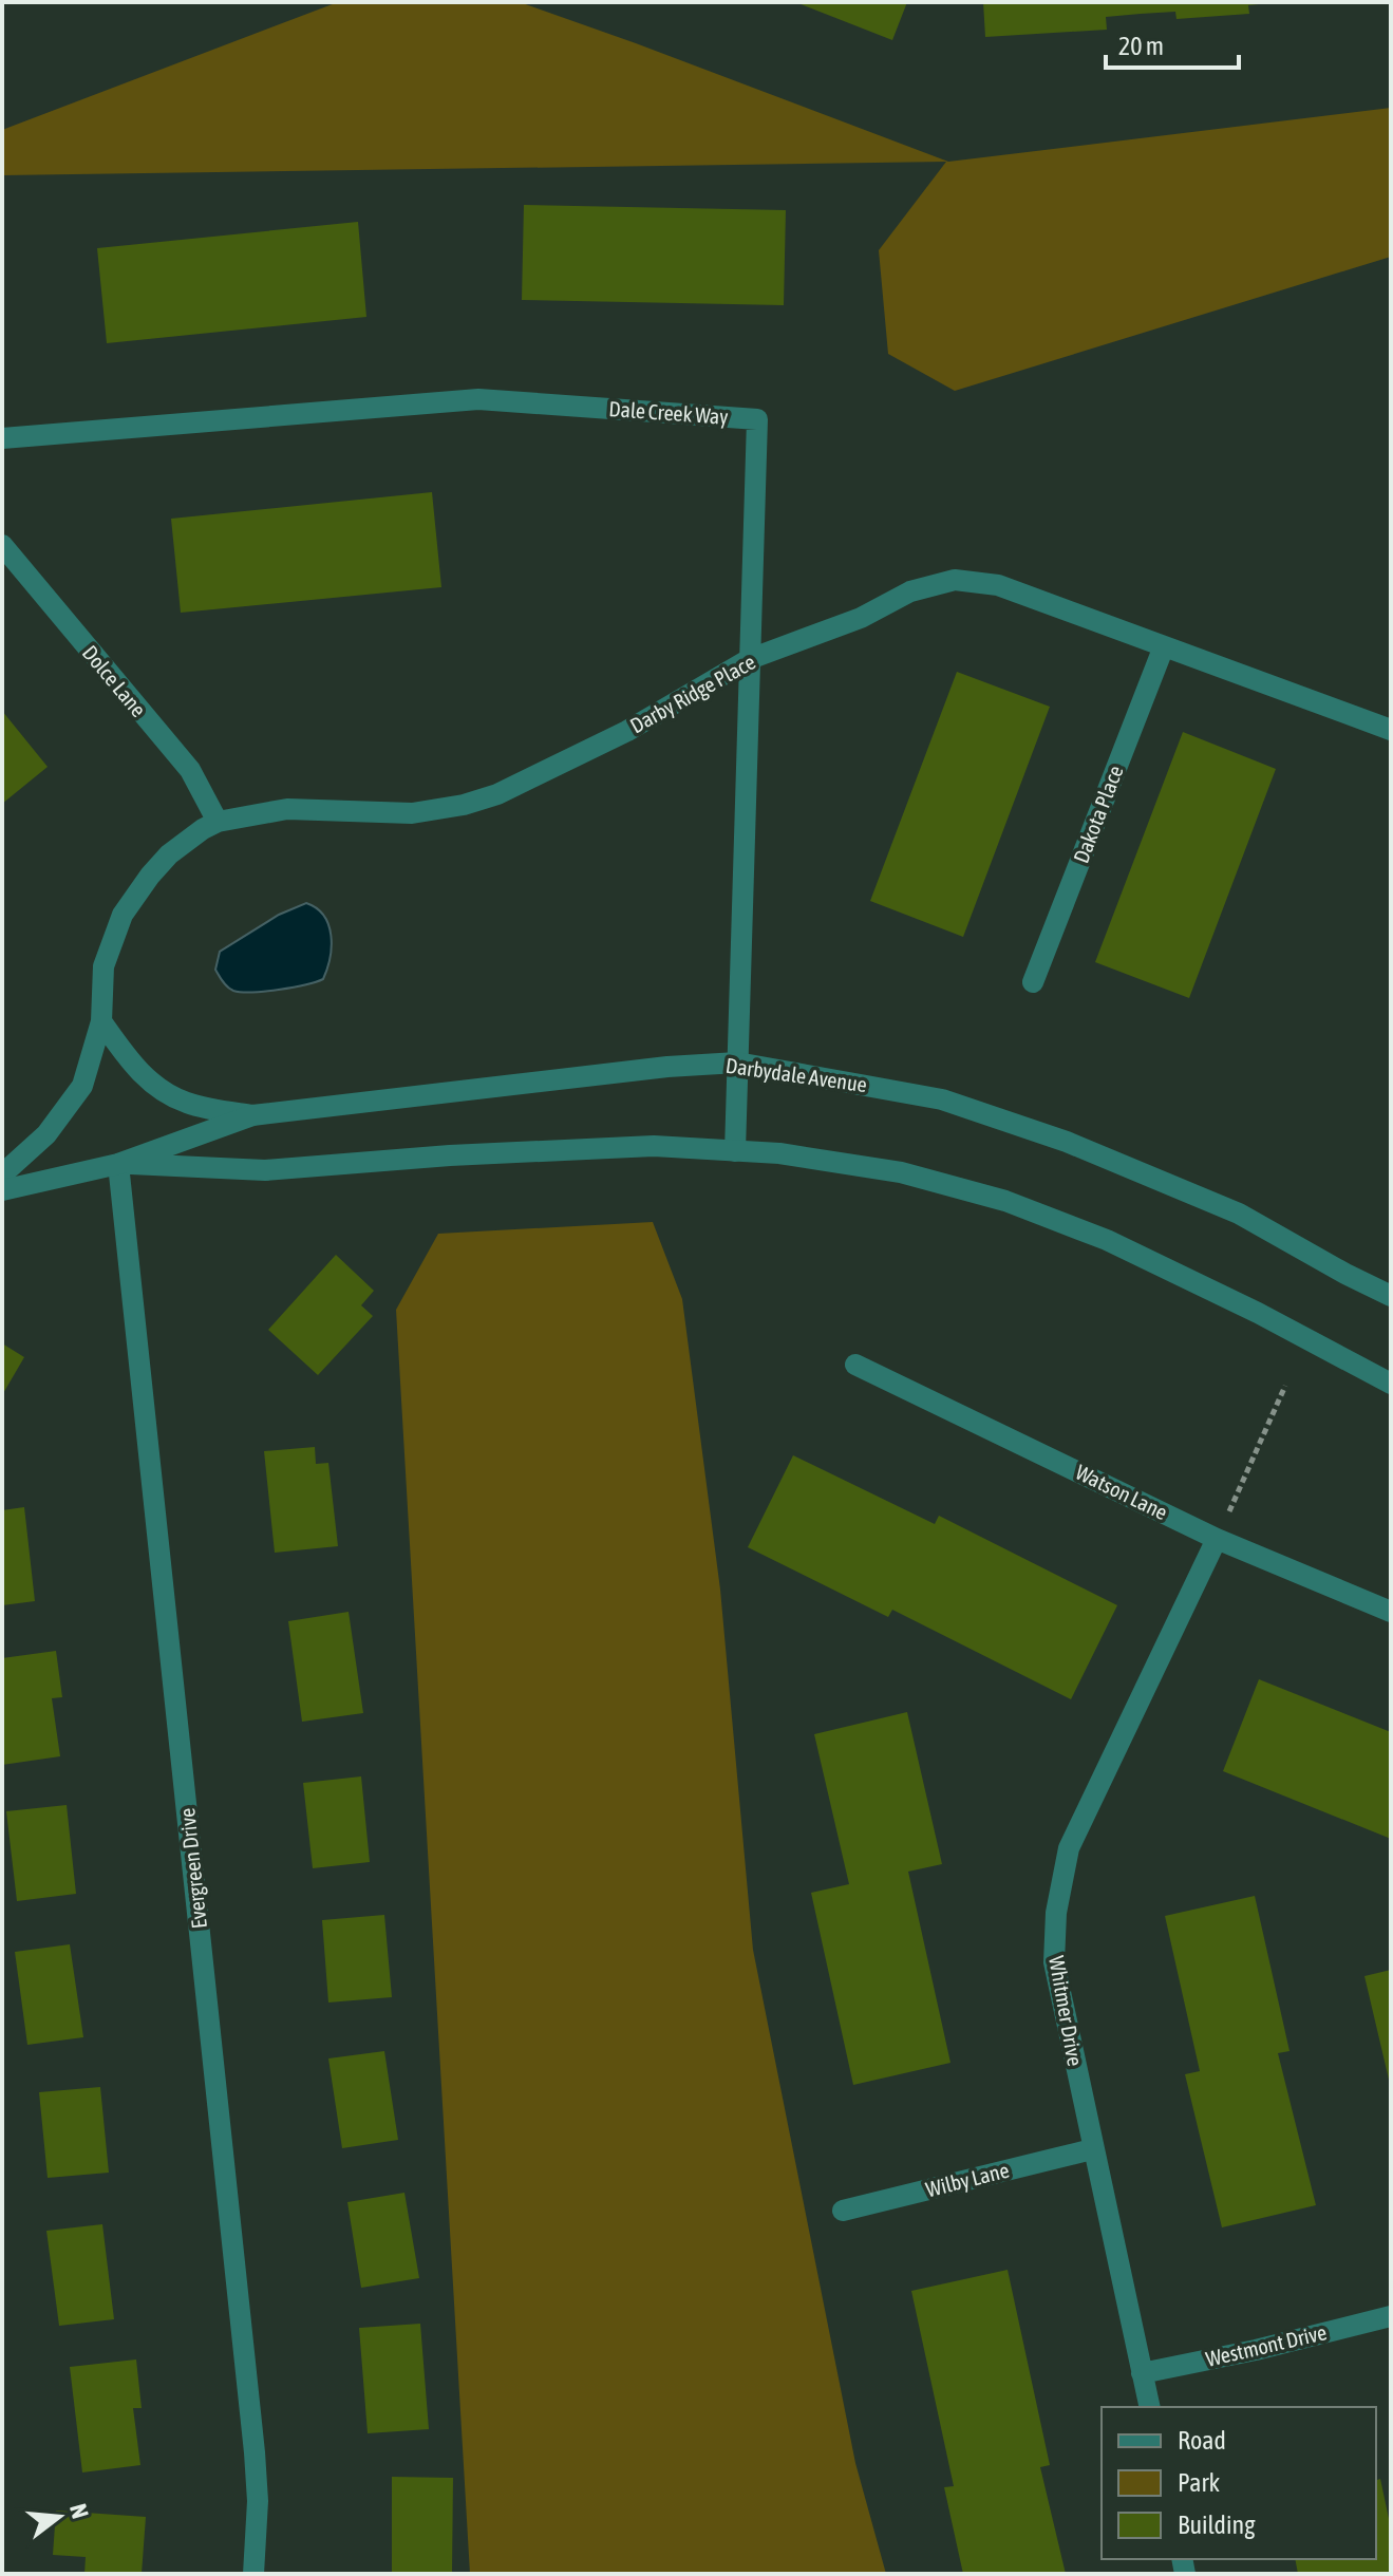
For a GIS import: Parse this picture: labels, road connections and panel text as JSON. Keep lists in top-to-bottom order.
{
  "streets": {
    "street": [
      "Dale Creek Way",
      "Dolce Lane",
      "Darby Ridge Place",
      "Dakota Place",
      "Darbydale Avenue",
      "Watson Lane",
      "Evergreen Drive",
      "Whitmer Drive",
      "Wilby Lane",
      "Westmont Drive"
    ]
  },
  "crossings": [
    ["Dale Creek Way", "Darby Ridge Place"],
    ["Dale Creek Way", "Darbydale Avenue"],
    ["Dolce Lane", "Darby Ridge Place"],
    ["Darby Ridge Place", "Dakota Place"],
    ["Darbydale Avenue", "Evergreen Drive"],
    ["Watson Lane", "Whitmer Drive"],
    ["Whitmer Drive", "Wilby Lane"],
    ["Whitmer Drive", "Westmont Drive"]
  ],
  "legend": ["Road", "Park", "Building"],
  "scale_bar": "20 m",
  "north": "right"
}
